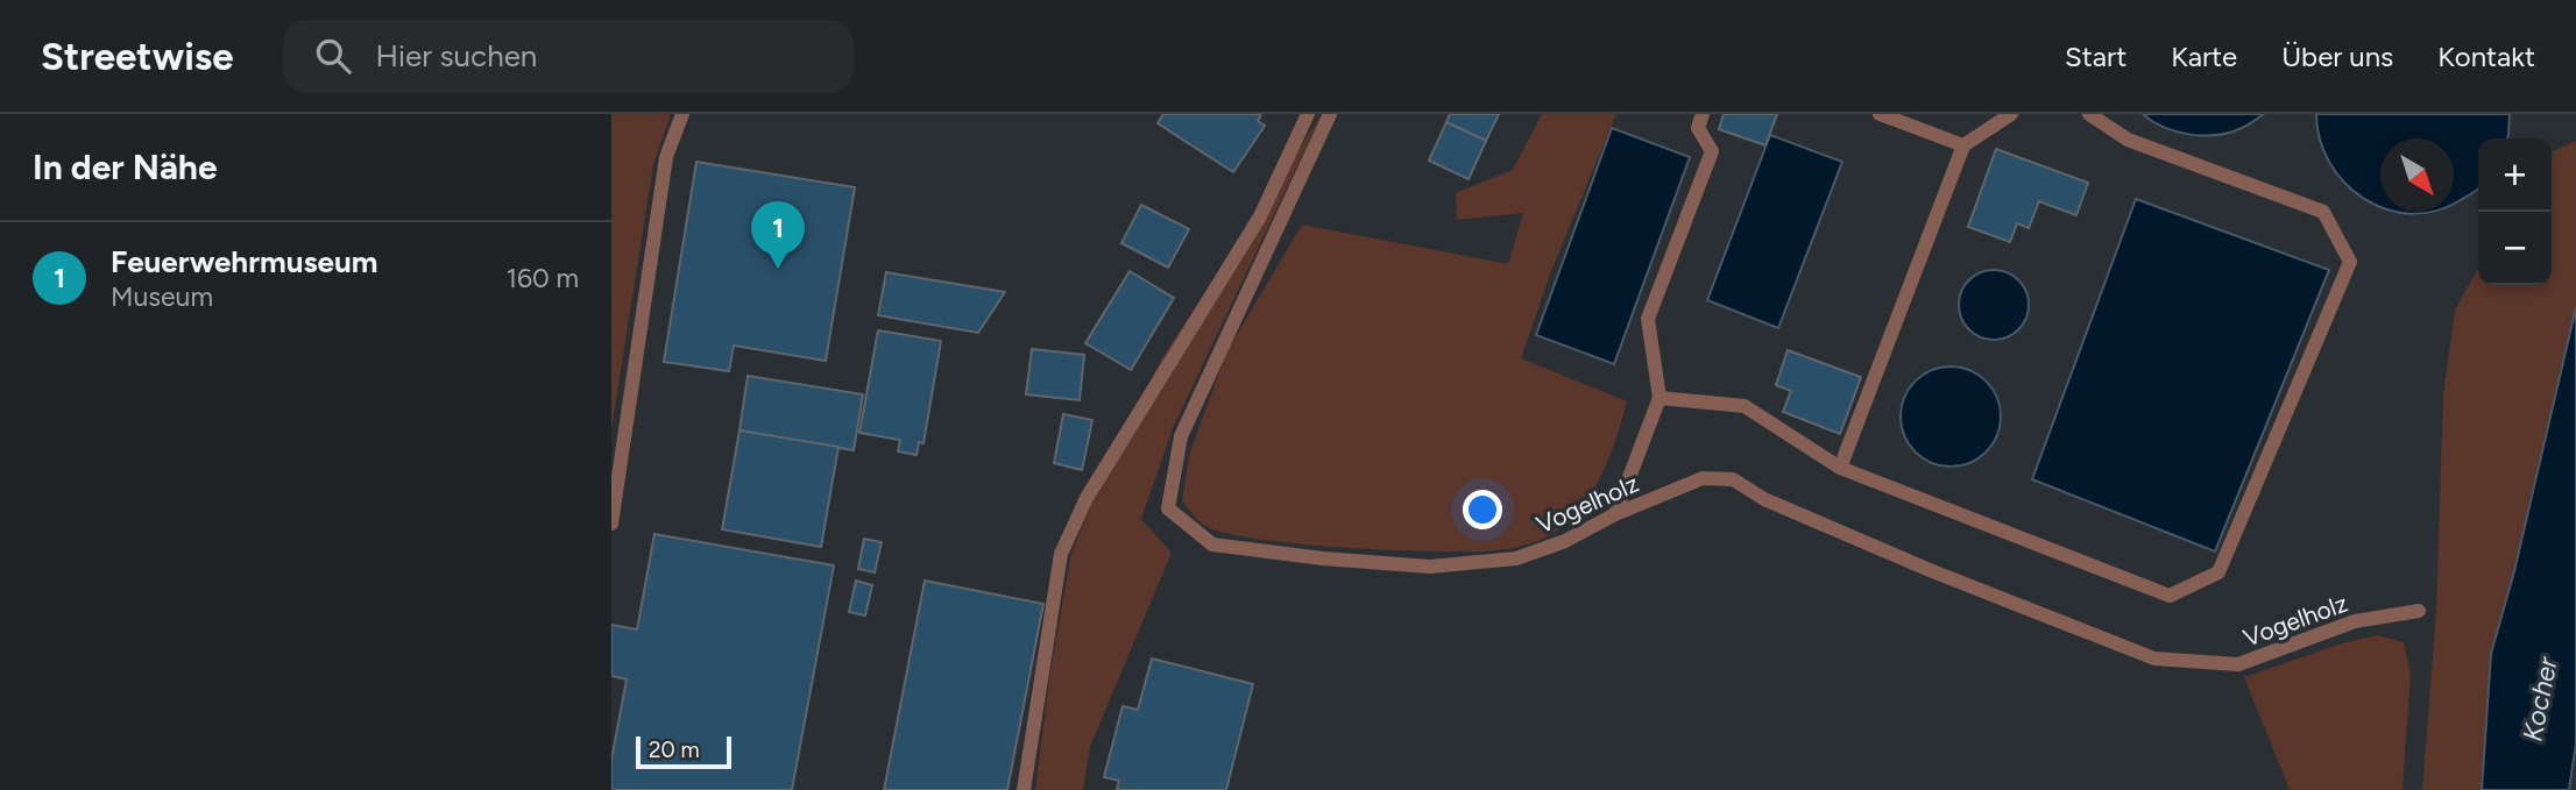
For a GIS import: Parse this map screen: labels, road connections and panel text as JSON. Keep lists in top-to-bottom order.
{
  "streets": {
    "lane": ["Vogelholz"]
  },
  "water": ["Kocher"],
  "scale_bar": "20 m",
  "north": "bottom right",
  "page": {
    "header": "Streetwise",
    "search": "Hier suchen",
    "nav": [
      "Start",
      "Karte",
      "Über uns",
      "Kontakt"
    ],
    "heading": "In der Nähe",
    "map_buttons": ["+", "−"],
    "pins": "1",
    "list": [
      {
        "mark": "1",
        "name": "Feuerwehrmuseum",
        "note": "Museum",
        "value": "160 m"
      }
    ],
    "scale": "20 m"
  }
}
